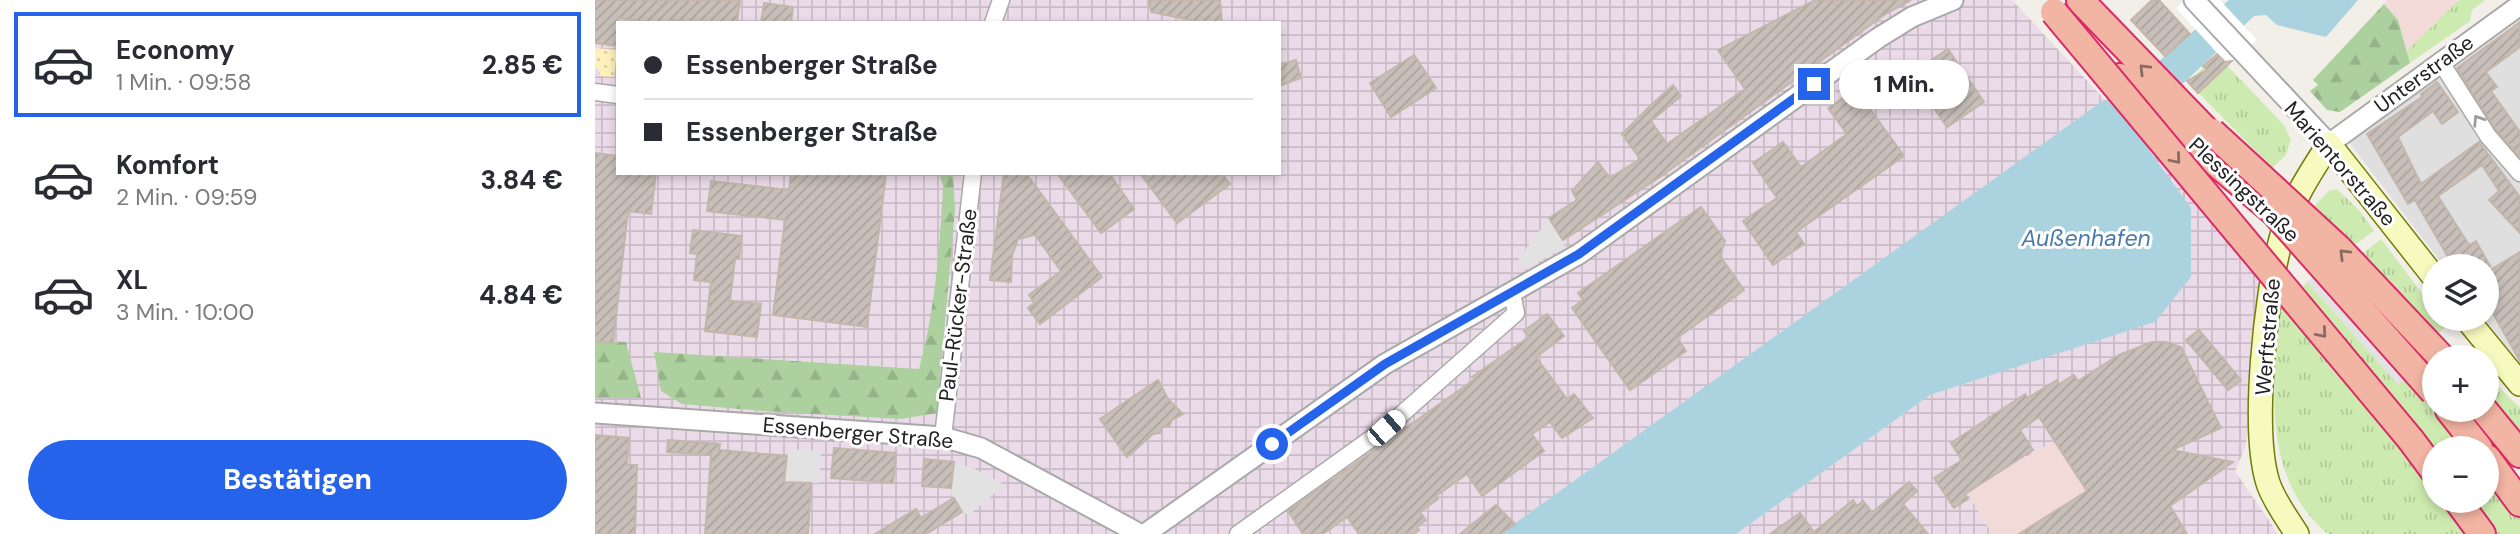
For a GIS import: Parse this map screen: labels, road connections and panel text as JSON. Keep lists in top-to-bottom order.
{
  "streets": {
    "highway": ["Plessingstraße"],
    "main road": ["Marientorstraße", "Werftstraße"],
    "street": ["Unterstraße", "Paul-Rücker-Straße", "Essenberger Straße"]
  },
  "crossings": [
    ["Unterstraße", "Marientorstraße"],
    ["Unterstraße", "Werftstraße"],
    ["Marientorstraße", "Werftstraße"],
    ["Paul-Rücker-Straße", "Essenberger Straße"]
  ],
  "water": ["Außenhafen"],
  "page": {
    "list": [
      {
        "name": "Economy",
        "note": "1 Min. · 09:58",
        "value": "2.85 €"
      },
      {
        "name": "Komfort",
        "note": "2 Min. · 09:59",
        "value": "3.84 €"
      },
      {
        "name": "XL",
        "note": "3 Min. · 10:00",
        "value": "4.84 €"
      }
    ],
    "banner": ["Essenberger Straße", "Essenberger Straße"],
    "bubble": "1 Min.",
    "map_buttons": ["+", "−"],
    "buttons": "Bestätigen"
  }
}
